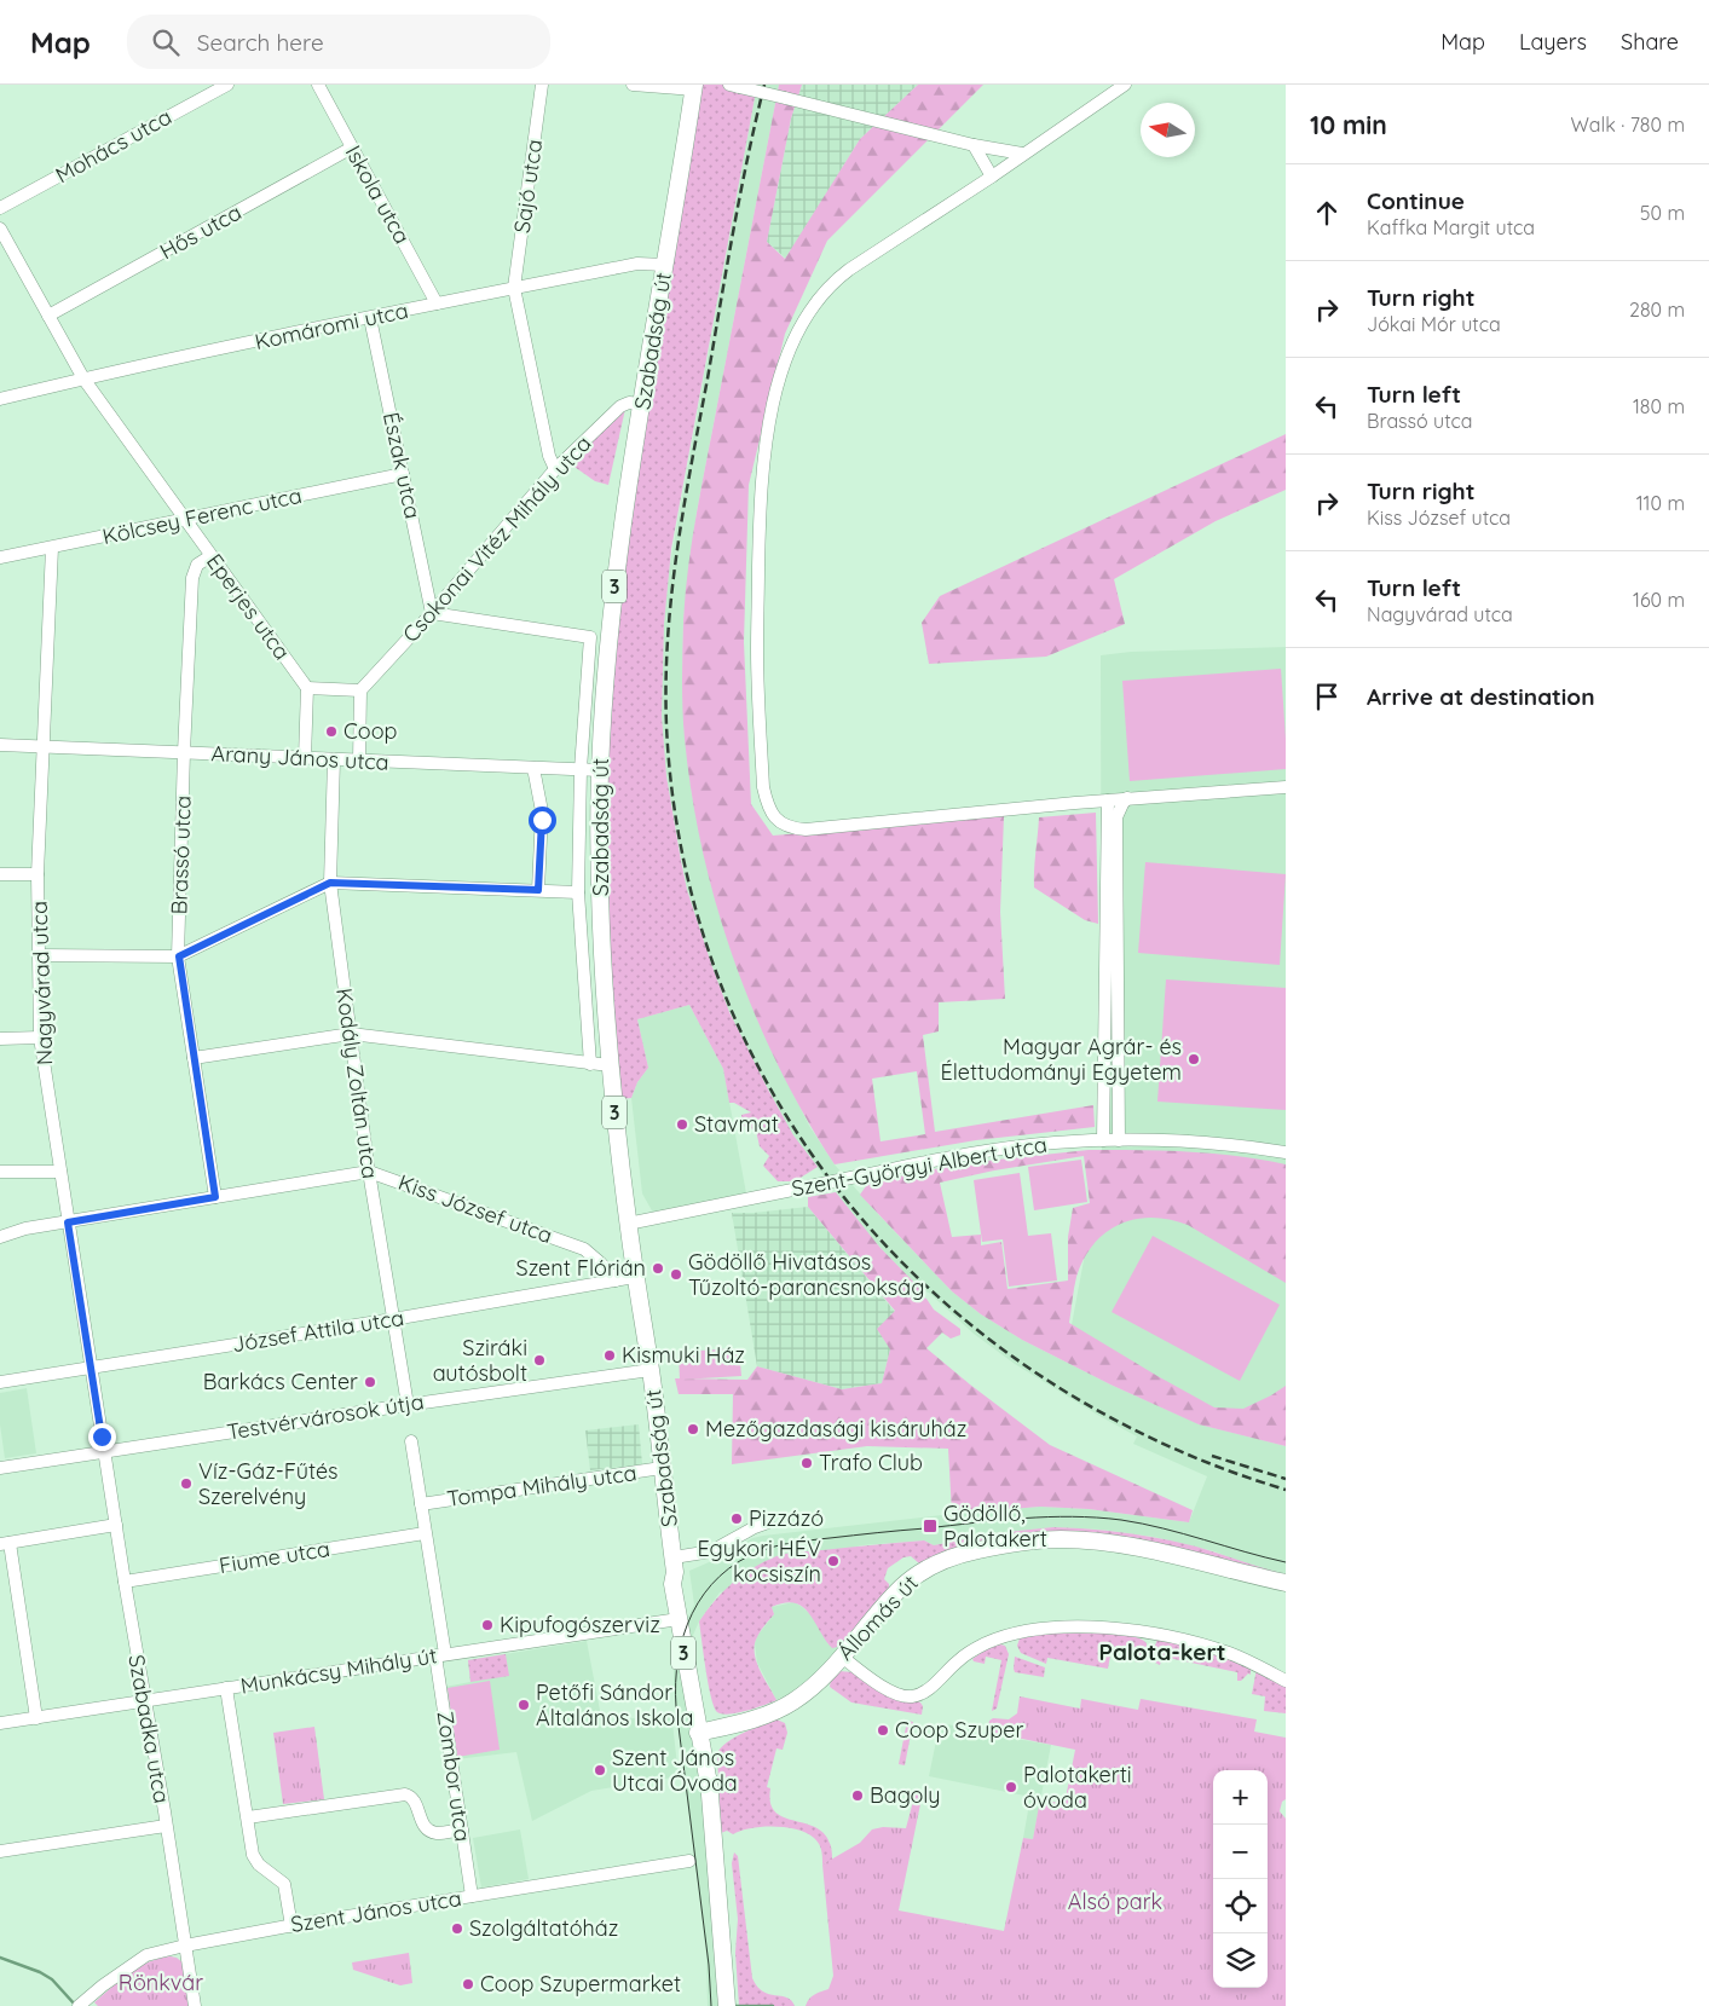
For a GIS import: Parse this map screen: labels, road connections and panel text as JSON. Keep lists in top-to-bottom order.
{
  "streets": {
    "main road": ["Szabadság út", "3", "Állomás út"],
    "street": [
      "Mohács utca",
      "Sajó utca",
      "Iskola utca",
      "Hős utca",
      "Komáromi utca",
      "Észak utca",
      "Kölcsey Ferenc utca",
      "Csokonai Vitéz Mihály utca",
      "Eperjes utca",
      "Arany János utca",
      "Brassó utca",
      "Nagyvárad utca",
      "Kodály Zoltán utca",
      "Szent-Györgyi Albert utca",
      "Kiss József utca",
      "József Attila utca",
      "Testvérvárosok útja",
      "Tompa Mihály utca",
      "Fiume utca",
      "Munkácsy Mihály út",
      "Szabadka utca",
      "Zombor utca",
      "Szent János utca"
    ]
  },
  "crossings": [
    ["Sajó utca", "Komáromi utca"],
    ["Sajó utca", "Csokonai Vitéz Mihály utca"],
    ["Iskola utca", "Hős utca"],
    ["Iskola utca", "Komáromi utca"],
    ["Hős utca", "Eperjes utca"],
    ["Komáromi utca", "Szabadság út"],
    ["Komáromi utca", "Észak utca"],
    ["Komáromi utca", "Eperjes utca"],
    ["Szabadság út", "Észak utca"],
    ["Szabadság út", "Csokonai Vitéz Mihály utca"],
    ["Szabadság út", "Arany János utca"],
    ["Szabadság út", "Szent-Györgyi Albert utca"],
    ["Szabadság út", "József Attila utca"],
    ["Szabadság út", "Testvérvárosok útja"],
    ["Szabadság út", "Tompa Mihály utca"],
    ["Szabadság út", "Állomás út"],
    ["Szabadság út", "Munkácsy Mihály út"],
    ["Észak utca", "Kölcsey Ferenc utca"],
    ["Észak utca", "Csokonai Vitéz Mihály utca"],
    ["Kölcsey Ferenc utca", "Eperjes utca"],
    ["Kölcsey Ferenc utca", "Nagyvárad utca"],
    ["Eperjes utca", "Brassó utca"],
    ["Arany János utca", "Brassó utca"],
    ["Arany János utca", "Nagyvárad utca"],
    ["Arany János utca", "Kodály Zoltán utca"],
    ["Brassó utca", "Kiss József utca"],
    ["Nagyvárad utca", "Kiss József utca"],
    ["Nagyvárad utca", "József Attila utca"],
    ["Nagyvárad utca", "Testvérvárosok útja"],
    ["Nagyvárad utca", "Szabadka utca"],
    ["Kodály Zoltán utca", "Kiss József utca"],
    ["Kodály Zoltán utca", "József Attila utca"],
    ["Kodály Zoltán utca", "Testvérvárosok útja"],
    ["Kiss József utca", "József Attila utca"],
    ["Testvérvárosok útja", "Szabadka utca"],
    ["Tompa Mihály utca", "Zombor utca"],
    ["Fiume utca", "Szabadka utca"],
    ["Fiume utca", "Zombor utca"],
    ["Munkácsy Mihály út", "Szabadka utca"],
    ["Munkácsy Mihály út", "Zombor utca"],
    ["Szabadka utca", "Szent János utca"],
    ["Zombor utca", "Szent János utca"]
  ],
  "districts": ["Palota-kert"],
  "parks": ["Alsó park", "Rönkvár"],
  "places": {
    "other": [
      "Coop",
      "Magyar Agrár- és Élettudományi Egyetem",
      "Stavmat",
      "Szent Flórián",
      "Gödöllő Hivatásos Tűzoltó-parancsnokság",
      "Kismuki Ház",
      "Sziráki autósbolt",
      "Barkács Center",
      "Mezőgazdasági kisáruház",
      "Trafo Club",
      "Víz-Gáz-Fűtés Szerelvény",
      "Pizzázó",
      "Egykori HÉV kocsiszín",
      "Kipufogószerviz",
      "Petőfi Sándor Általános Iskola",
      "Coop Szuper",
      "Szent János Utcai Óvoda",
      "Palotakerti óvoda",
      "Bagoly",
      "Szolgáltatóház",
      "Coop Szupermarket"
    ],
    "transit": ["Gödöllő, Palotakert"]
  },
  "north": "left",
  "page": {
    "header": "Map",
    "search": "Search here",
    "nav": ["Map", "Layers", "Share"],
    "heading": ["10 min", "Walk · 780 m"],
    "list": [
      ["Continue", "Kaffka Margit utca", "50 m"],
      ["Turn right", "Jókai Mór utca", "280 m"],
      ["Turn left", "Brassó utca", "180 m"],
      ["Turn right", "Kiss József utca", "110 m"],
      ["Turn left", "Nagyvárad utca", "160 m"],
      "Arrive at destination"
    ],
    "map_buttons": ["+", "−"]
  }
}
